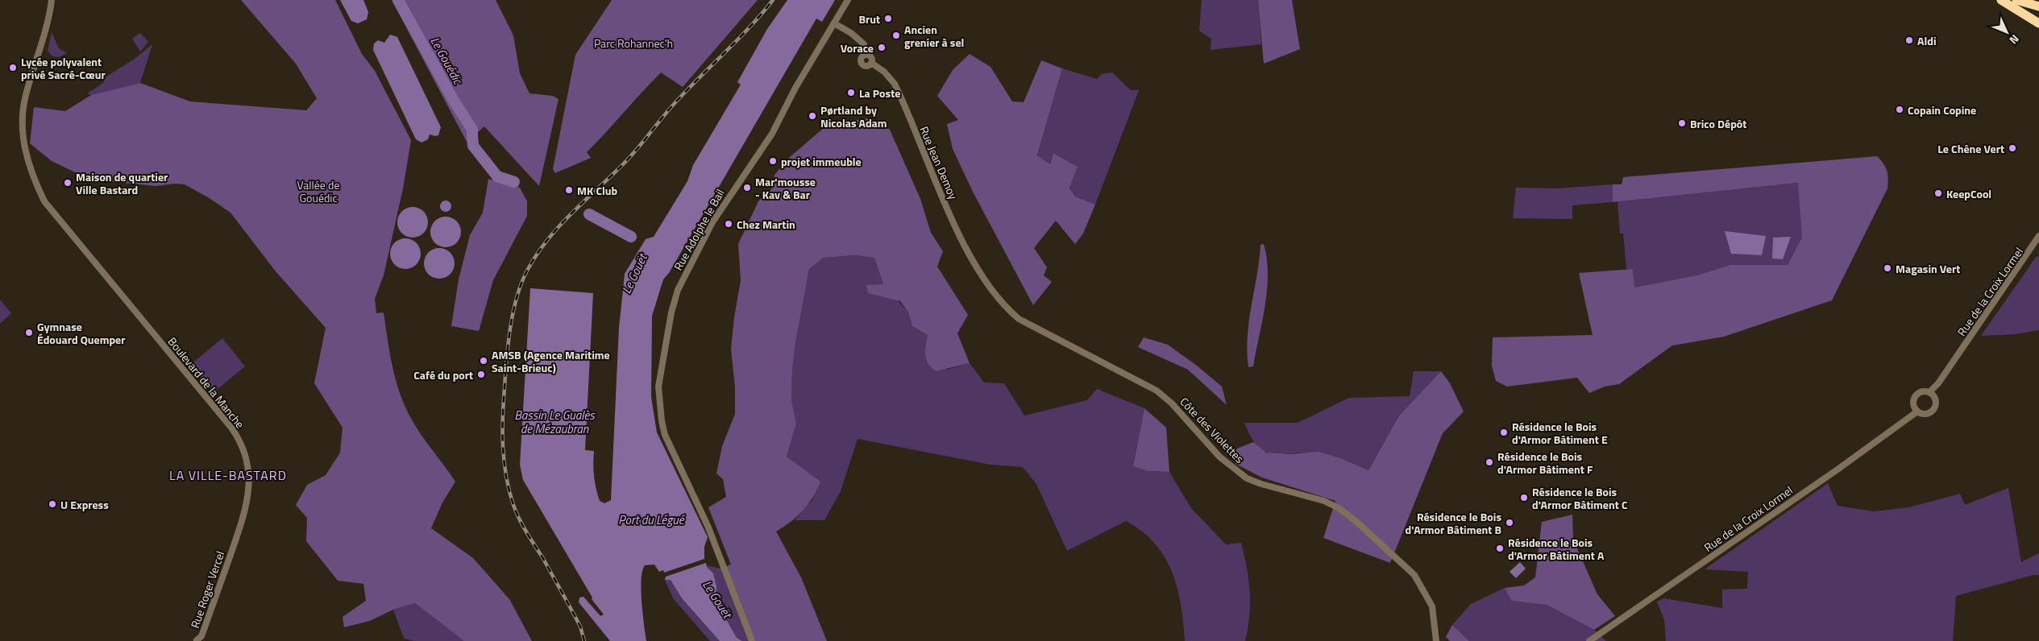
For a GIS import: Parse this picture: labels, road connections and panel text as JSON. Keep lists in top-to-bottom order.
{
  "streets": {
    "street": [
      "Rue Jean Demoy",
      "Rue Adolphe le Bail",
      "Rue de la Croix Lormel",
      "Boulevard de la Manche",
      "Côte des Violettes",
      "Rue Roger Vercel"
    ]
  },
  "crossings": [
    ["Rue Jean Demoy", "Côte des Violettes"],
    ["Boulevard de la Manche", "Rue Roger Vercel"]
  ],
  "districts": ["LA VILLE-BASTARD"],
  "water": [
    "Le Gouédic",
    "Le Gouët",
    "Bassin Le Gualès de Mézaubran",
    "Port du Légué"
  ],
  "parks": ["Parc Rohannec'h", "Vallée de Gouédic"],
  "places": [
    "Brut",
    "Ancien grenier à sel",
    "Aldi",
    "Vorace",
    "Lycée polyvalent privé Sacré-Cœur",
    "La Poste",
    "Copain Copine",
    "Pørtland by Nicolas Adam",
    "Brico Dépôt",
    "Le Chêne Vert",
    "projet immeuble",
    "Maison de quartier Ville Bastard",
    "Mar'mousse - Kav & Bar",
    "MK Club",
    "KeepCool",
    "Chez Martin",
    "Magasin Vert",
    "Gymnase Édouard Quemper",
    "AMSB (Agence Maritime Saint-Brieuc)",
    "Café du port",
    "Résidence le Bois d'Armor Bâtiment E",
    "Résidence le Bois d'Armor Bâtiment F",
    "Résidence le Bois d'Armor Bâtiment C",
    "U Express",
    "Résidence le Bois d'Armor Bâtiment B",
    "Résidence le Bois d'Armor Bâtiment A"
  ],
  "north": "bottom right"
}
